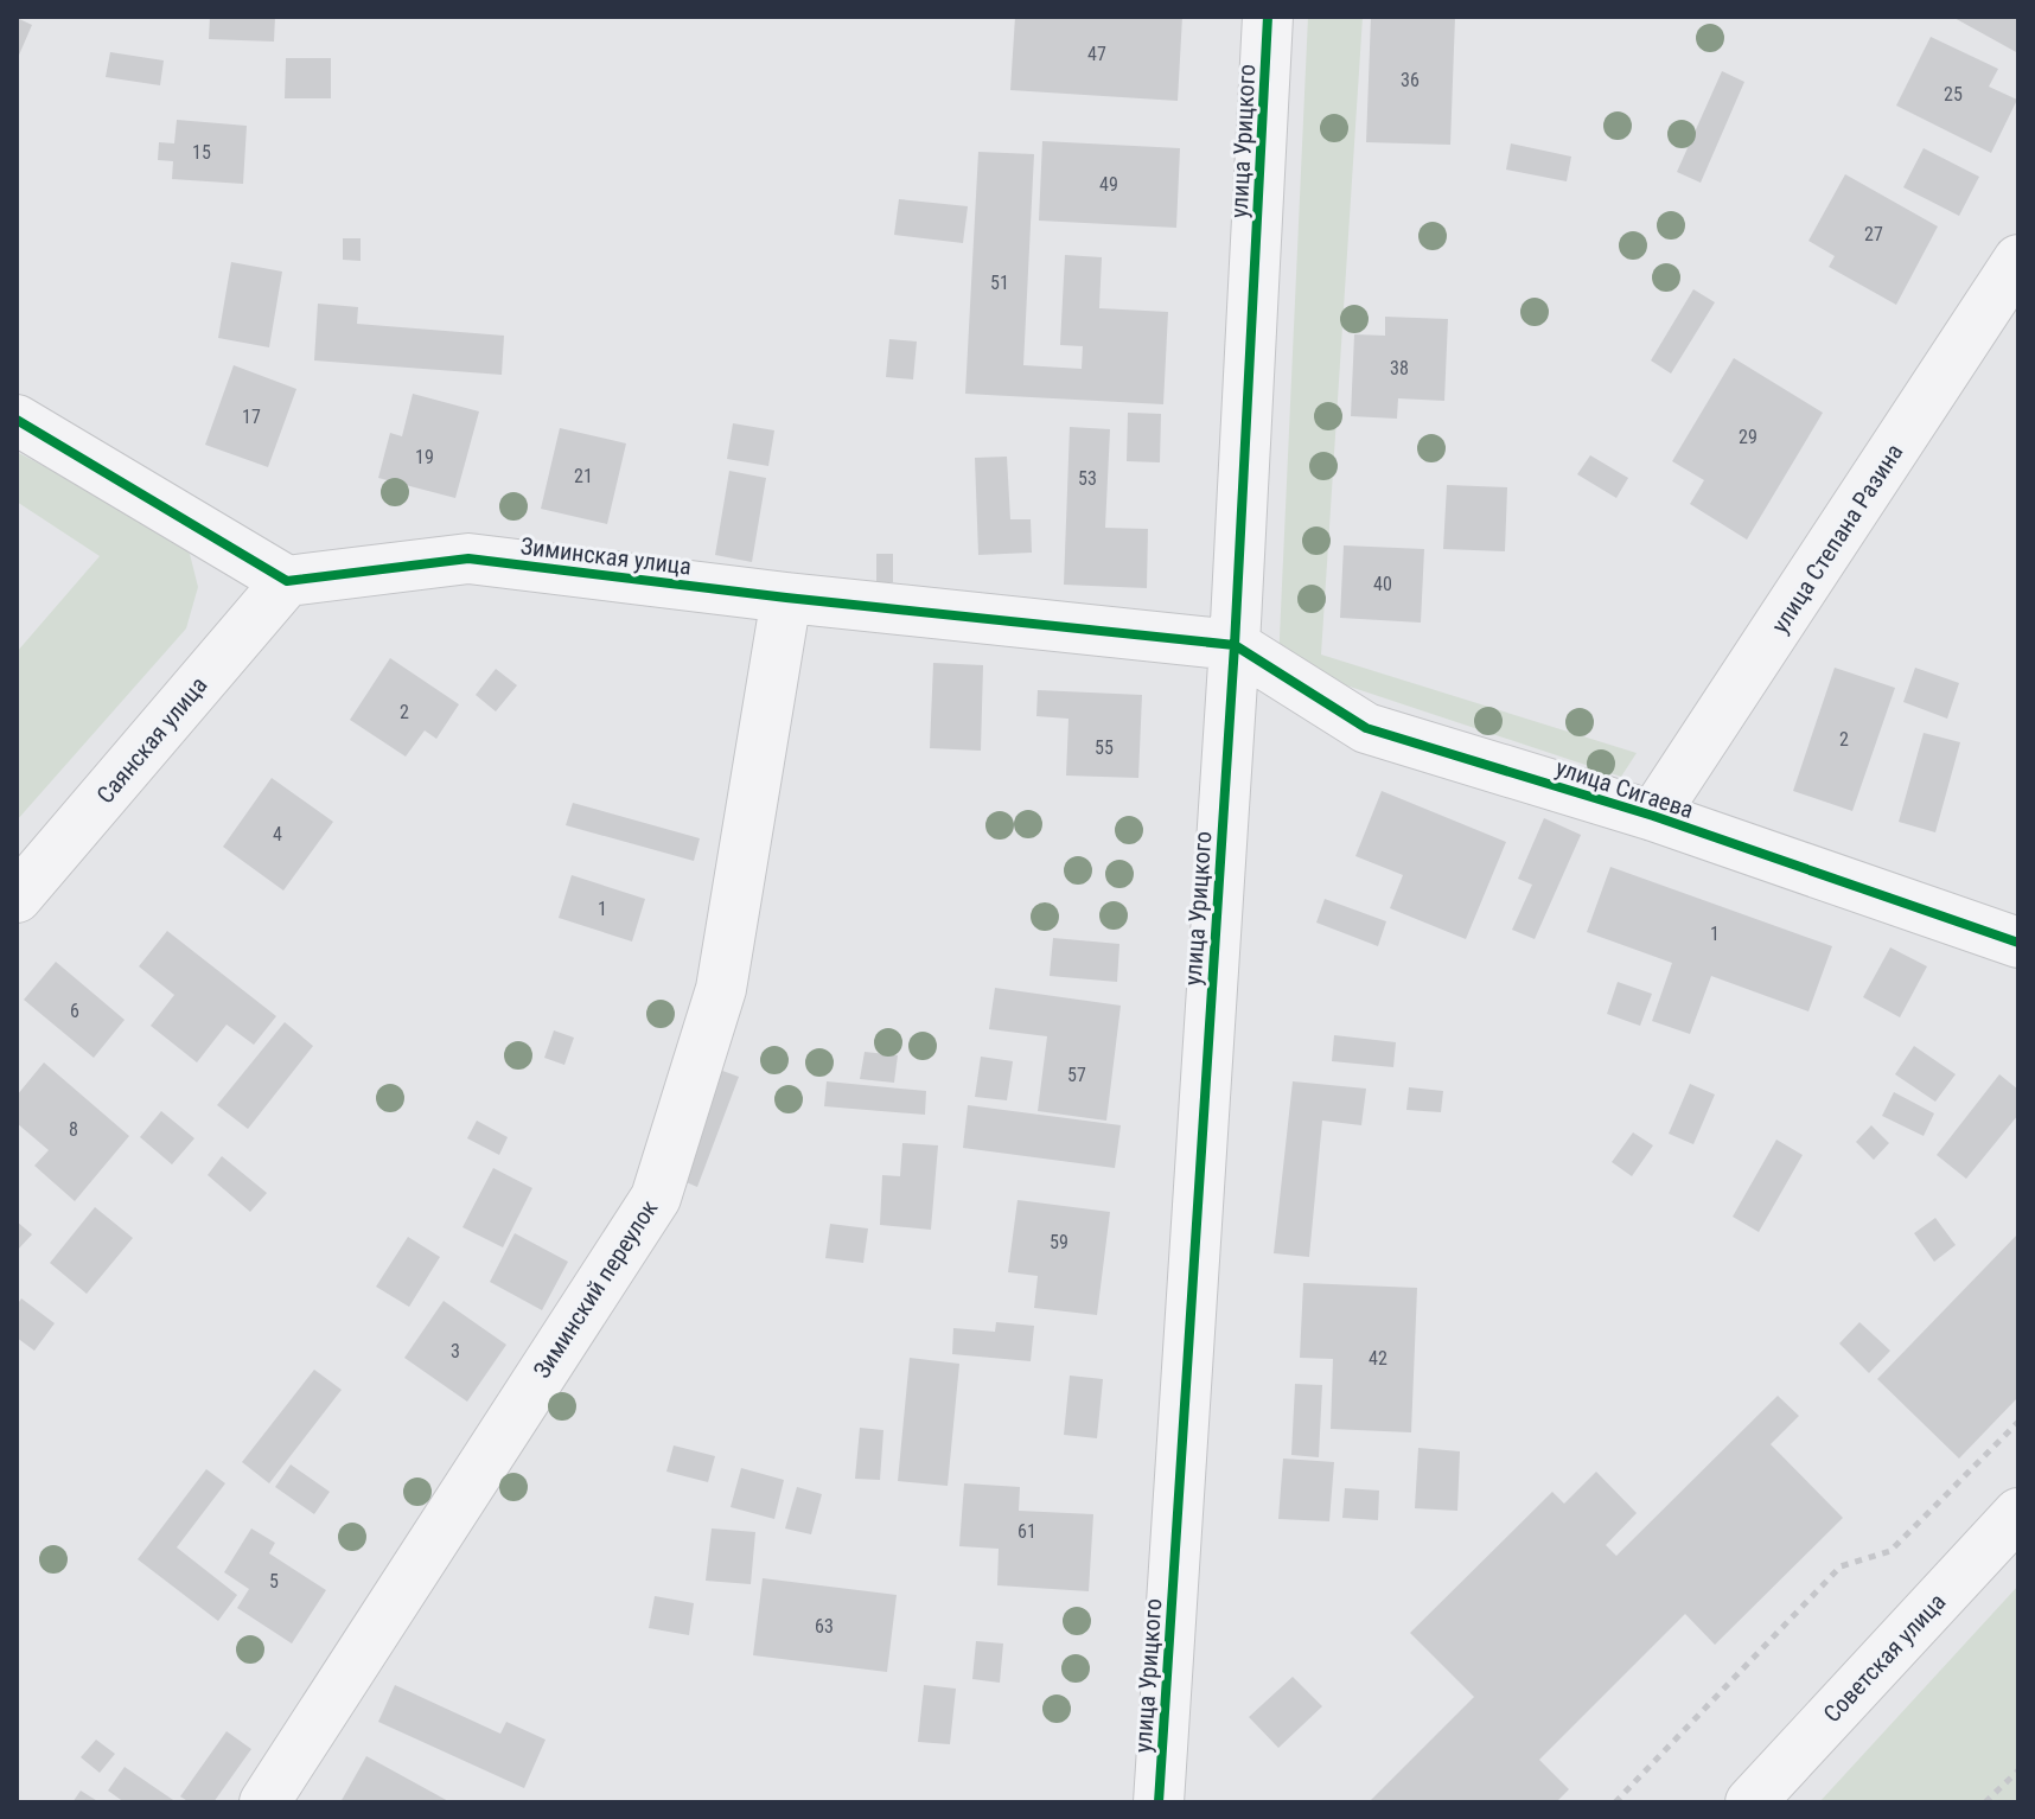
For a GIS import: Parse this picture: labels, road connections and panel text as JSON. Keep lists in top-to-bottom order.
{
  "streets": {
    "street": [
      "улица Урицкого",
      "улица Степана Разина",
      "Зиминская улица",
      "Саянская улица",
      "улица Сигаева",
      "Зиминский переулок",
      "Советская улица"
    ]
  },
  "crossings": [
    ["улица Урицкого", "Зиминская улица"],
    ["улица Урицкого", "улица Сигаева"],
    ["улица Степана Разина", "улица Сигаева"],
    ["Зиминская улица", "Саянская улица"],
    ["Зиминская улица", "улица Сигаева"],
    ["Зиминская улица", "Зиминский переулок"]
  ],
  "house_numbers": [
    "47",
    "36",
    "25",
    "15",
    "49",
    "27",
    "51",
    "38",
    "17",
    "29",
    "19",
    "21",
    "53",
    "40",
    "2",
    "2",
    "55",
    "4",
    "1",
    "1",
    "6",
    "57",
    "8",
    "59",
    "3",
    "42",
    "61",
    "5",
    "63"
  ]
}
